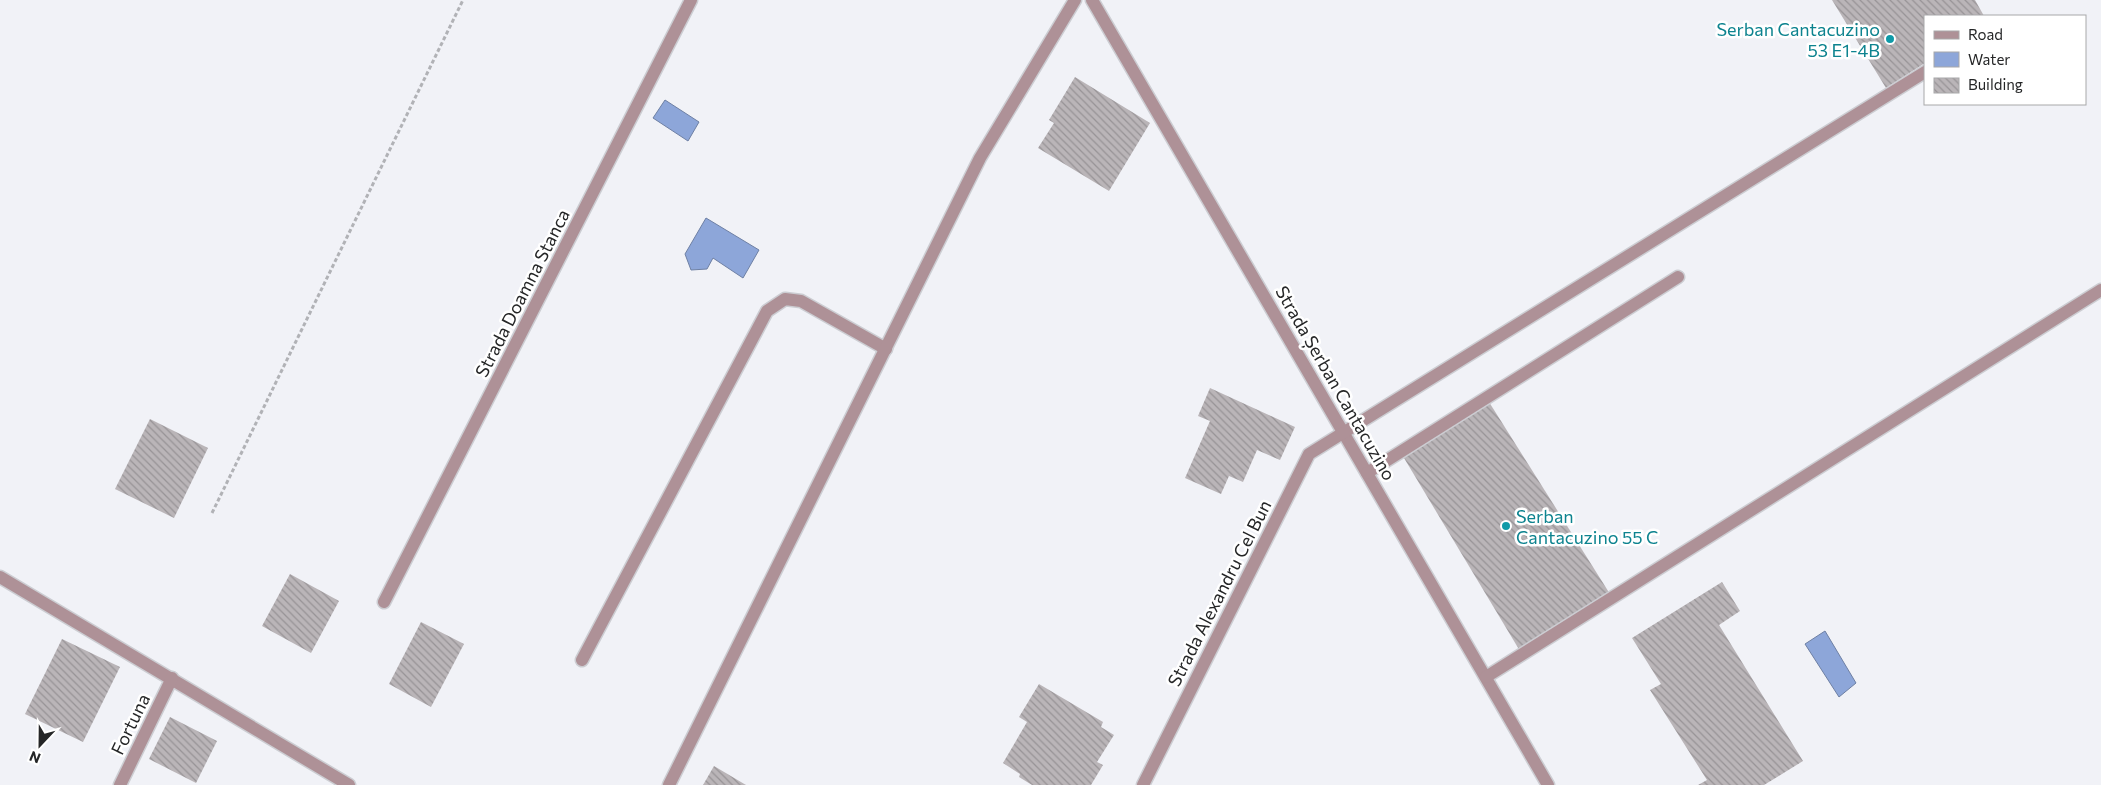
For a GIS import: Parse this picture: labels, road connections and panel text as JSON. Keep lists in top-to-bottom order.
{
  "streets": {
    "street": [
      "Strada Doamna Stanca",
      "Strada Șerban Cantacuzino",
      "Strada Alexandru Cel Bun",
      "Fortuna"
    ]
  },
  "crossings": [
    ["Strada Șerban Cantacuzino", "Strada Alexandru Cel Bun"]
  ],
  "places": ["Serban Cantacuzino 53 E1-4B", "Serban Cantacuzino 55 C"],
  "legend": ["Road", "Water", "Building"],
  "north": "bottom"
}
